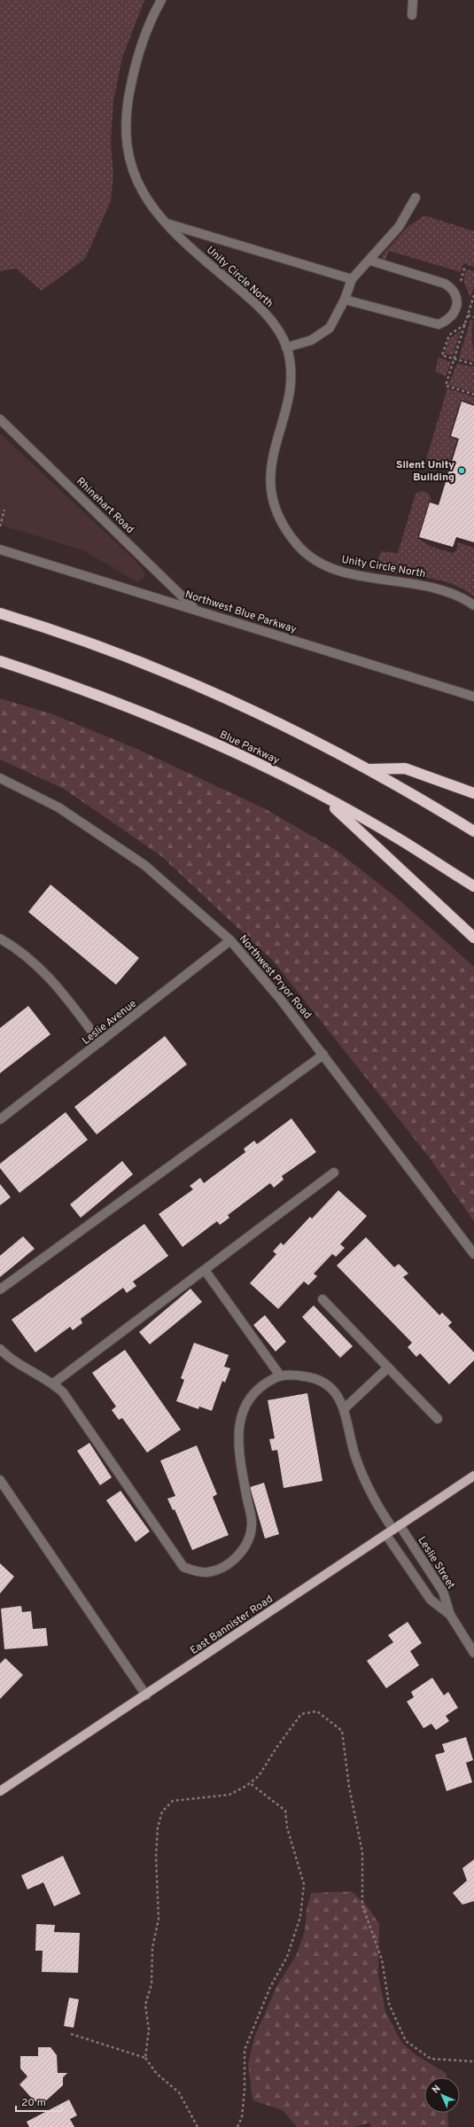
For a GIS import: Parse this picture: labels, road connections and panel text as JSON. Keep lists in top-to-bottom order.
{
  "streets": {
    "highway": ["Blue Parkway"],
    "main road": ["East Bannister Road"],
    "street": [
      "Unity Circle North",
      "Rhinehart Road",
      "Northwest Blue Parkway",
      "Northwest Pryor Road",
      "Leslie Avenue",
      "Leslie Street"
    ]
  },
  "crossings": [
    ["Rhinehart Road", "Northwest Blue Parkway"],
    ["Northwest Pryor Road", "Leslie Avenue"],
    ["Leslie Street", "East Bannister Road"]
  ],
  "places": ["Silent Unity Building"],
  "scale_bar": "20 m",
  "north": "top left"
}
